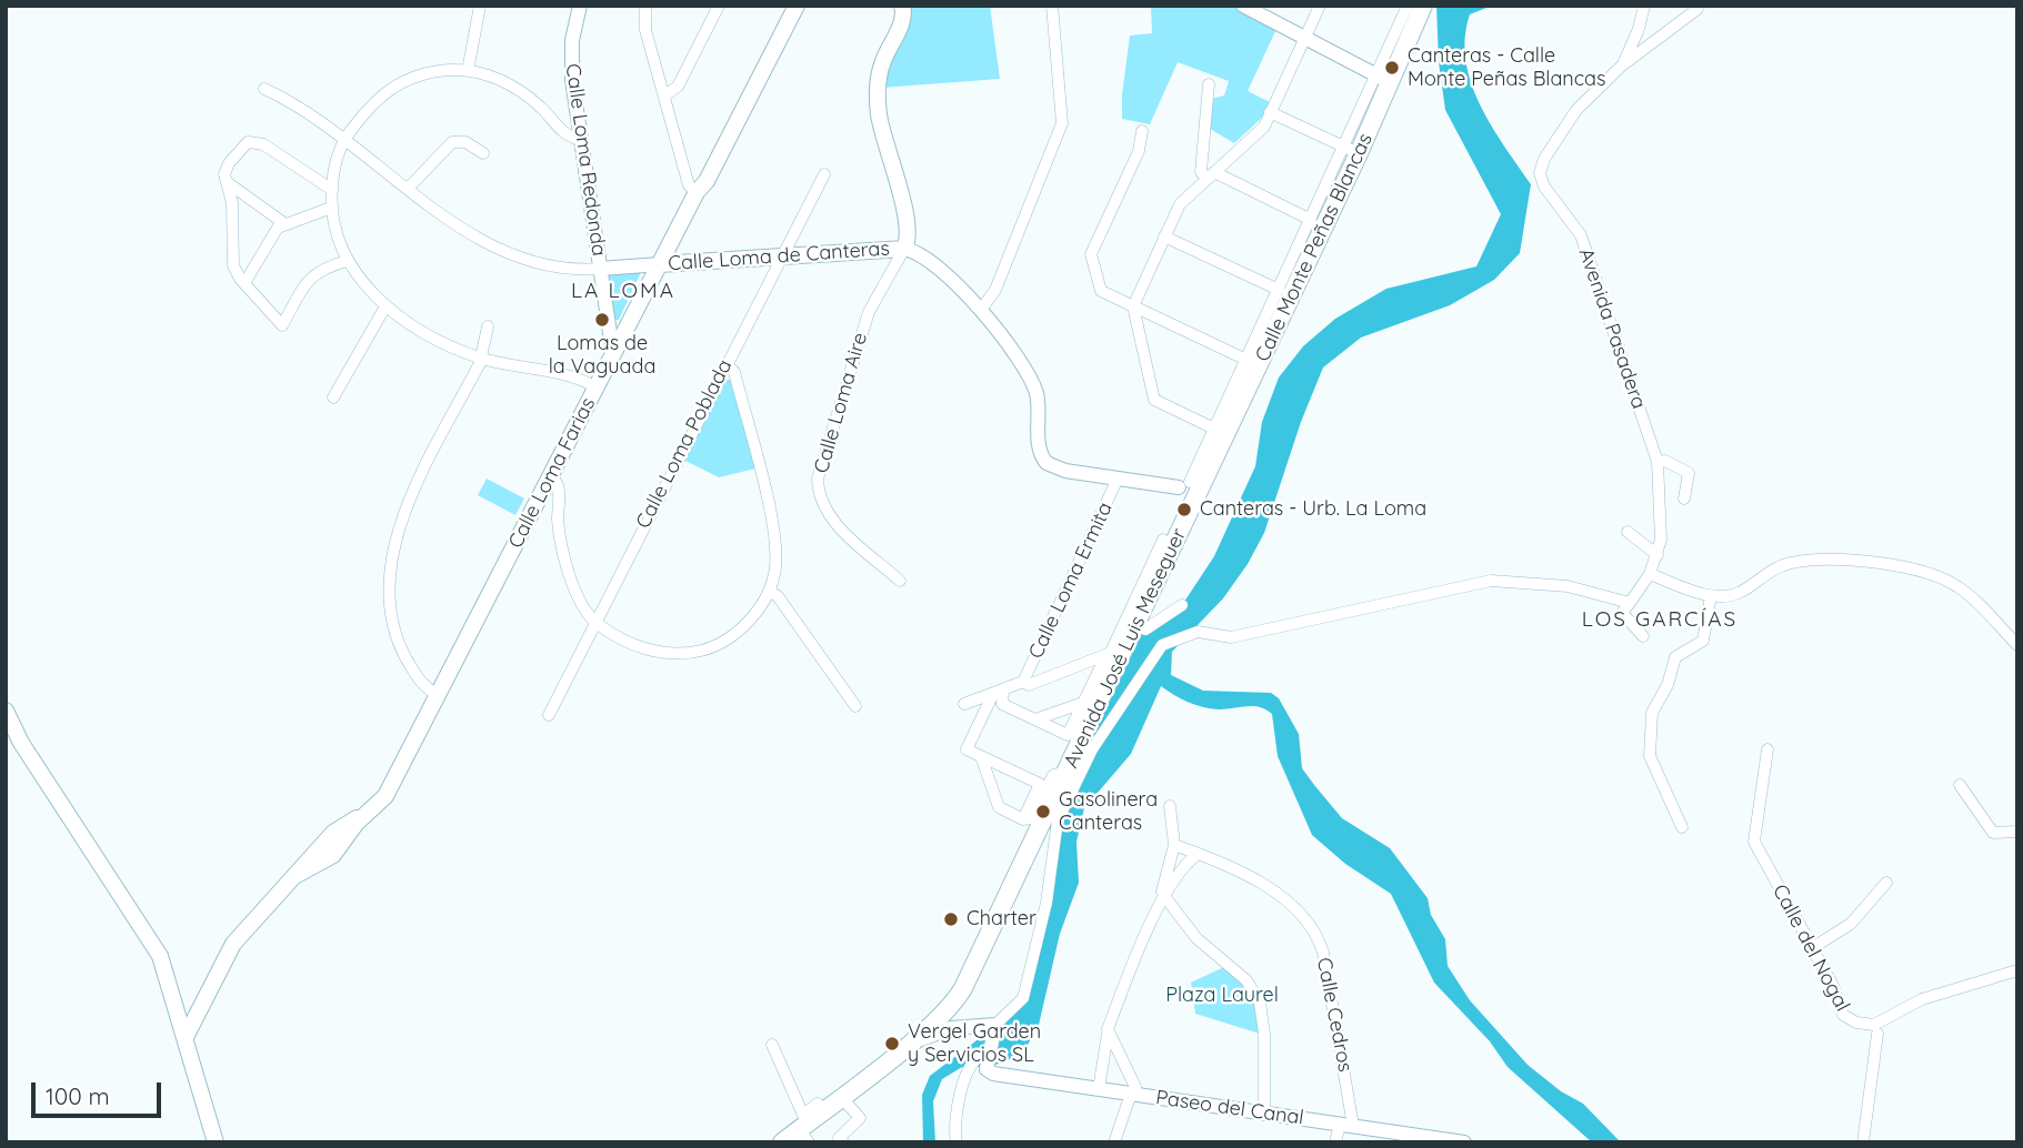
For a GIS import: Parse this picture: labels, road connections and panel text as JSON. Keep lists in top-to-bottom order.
{
  "streets": {
    "main road": [
      "Calle Monte Peñas Blancas",
      "Calle Loma de Canteras",
      "Calle Loma Farias",
      "Avenida José Luis Meseguer"
    ],
    "street": [
      "Calle Loma Redonda",
      "Avenida Pasadera",
      "Calle Loma Aire",
      "Calle Loma Poblada",
      "Calle Loma Ermita",
      "Calle del Nogal",
      "Calle Cedros",
      "Paseo del Canal"
    ]
  },
  "crossings": [
    ["Calle Loma Redonda", "Calle Loma de Canteras"],
    ["Calle Loma Redonda", "Calle Loma Farias"],
    ["Calle Monte Peñas Blancas", "Calle Loma de Canteras"],
    ["Calle Monte Peñas Blancas", "Avenida José Luis Meseguer"],
    ["Calle Loma de Canteras", "Calle Loma Aire"],
    ["Calle Loma de Canteras", "Calle Loma Poblada"],
    ["Calle Loma de Canteras", "Calle Loma Farias"],
    ["Calle Loma de Canteras", "Calle Loma Ermita"],
    ["Calle Loma de Canteras", "Avenida José Luis Meseguer"],
    ["Calle Cedros", "Paseo del Canal"]
  ],
  "districts": ["LA LOMA", "LOS GARCÍAS"],
  "parks": ["Plaza Laurel"],
  "places": [
    "Canteras - Calle Monte Peñas Blancas",
    "Lomas de la Vaguada",
    "Canteras - Urb. La Loma",
    "Gasolinera Canteras",
    "Charter",
    "Vergel Garden y Servicios SL"
  ],
  "scale_bar": "100 m"
}
